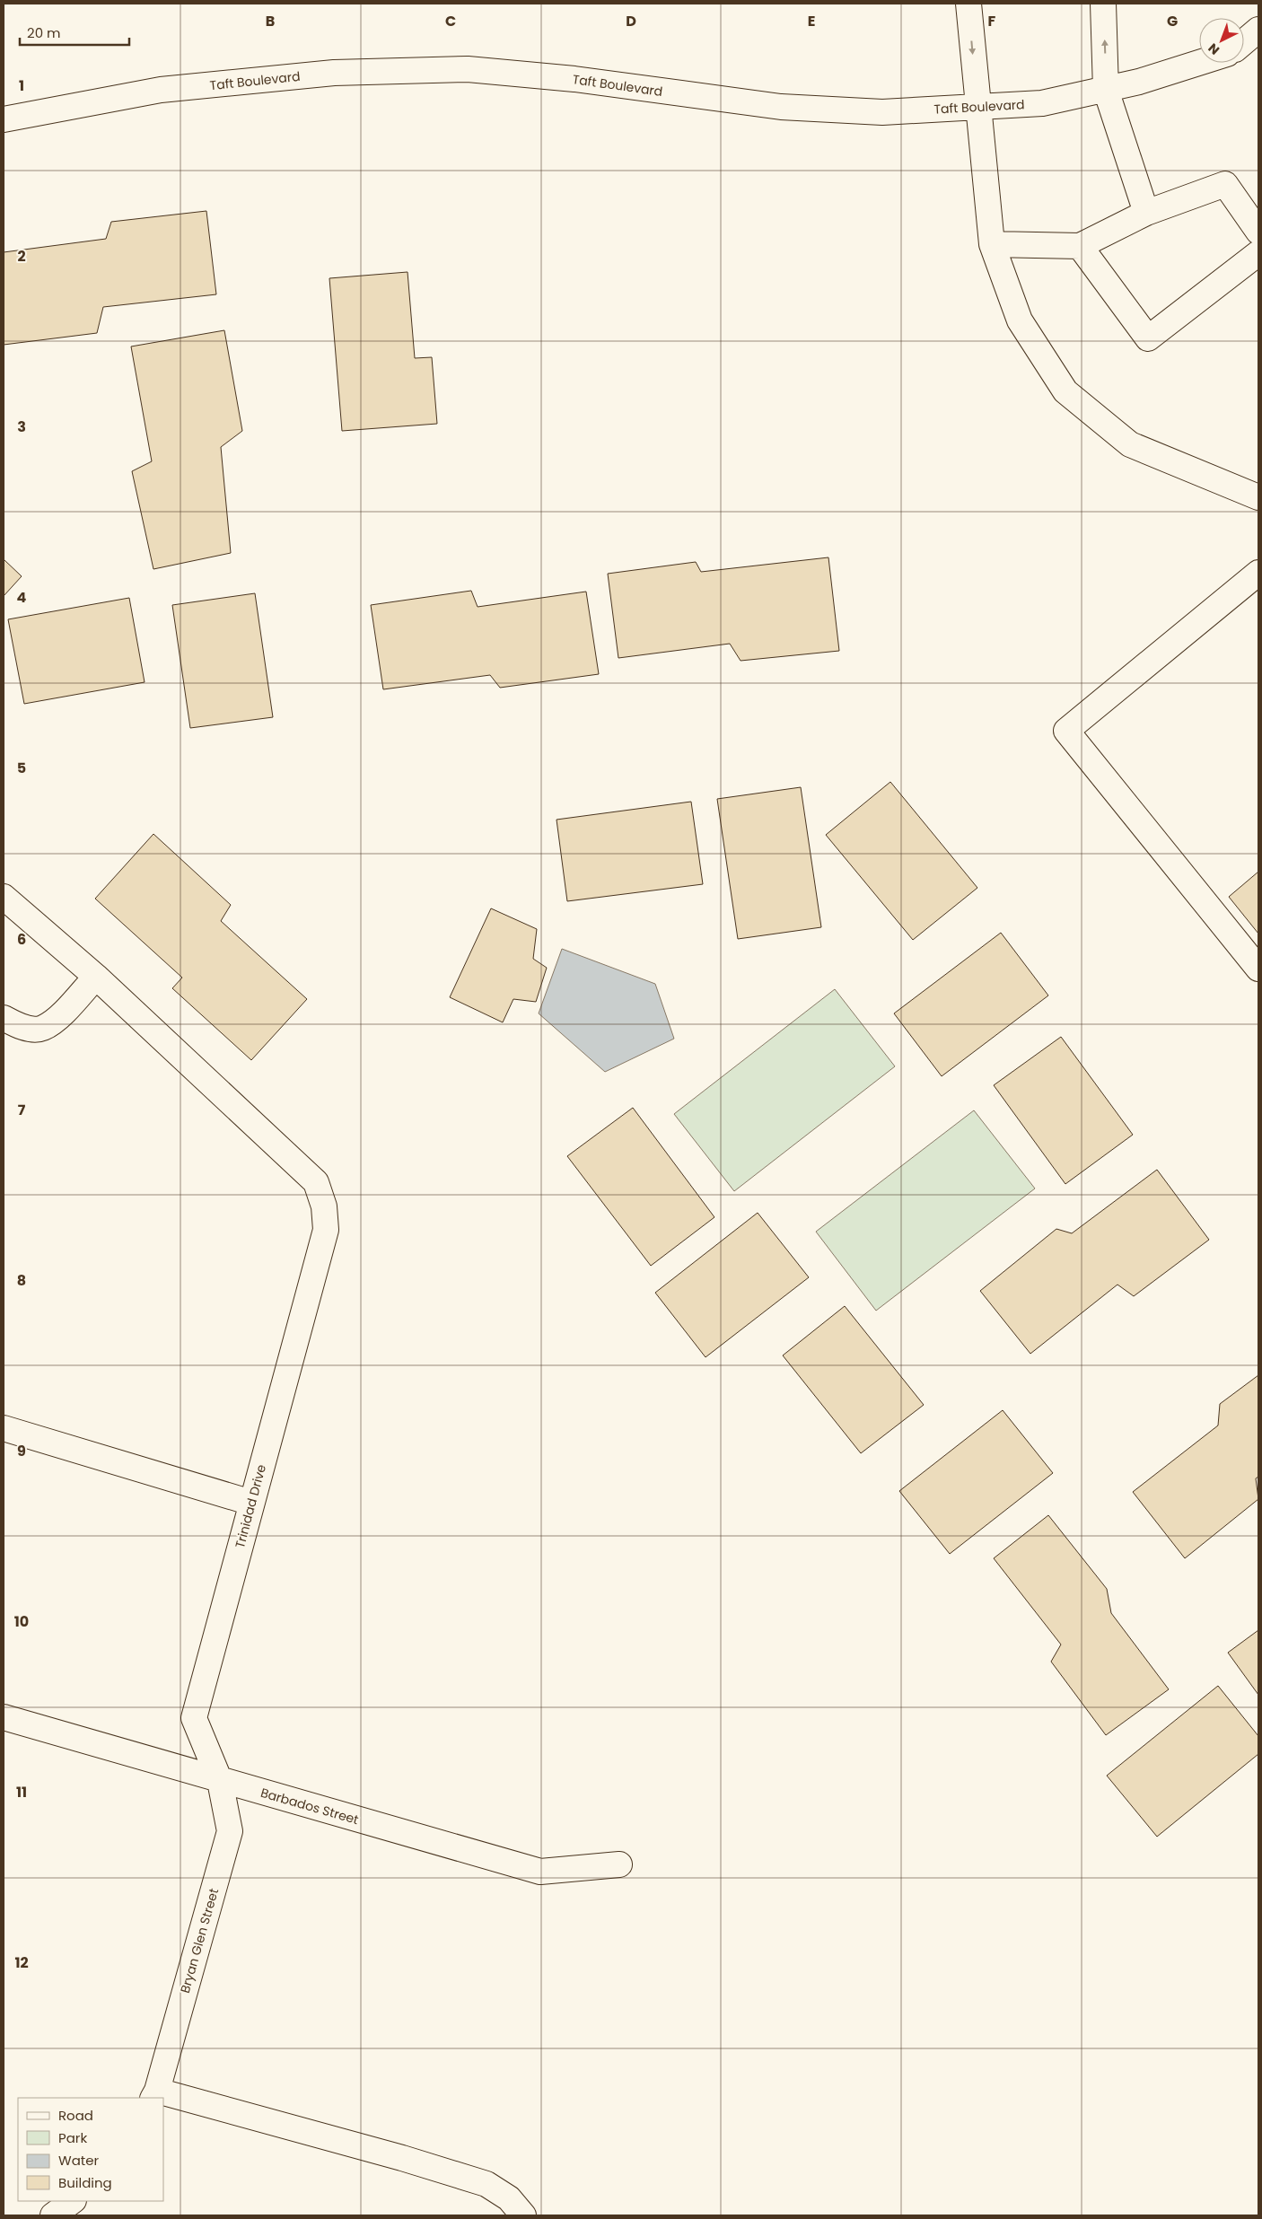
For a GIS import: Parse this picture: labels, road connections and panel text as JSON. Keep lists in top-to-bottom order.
{
  "streets": {
    "street": [
      "Taft Boulevard",
      "Trinidad Drive",
      "Barbados Street",
      "Bryan Glen Street"
    ]
  },
  "crossings": [
    ["Trinidad Drive", "Barbados Street"],
    ["Trinidad Drive", "Bryan Glen Street"],
    ["Barbados Street", "Bryan Glen Street"]
  ],
  "legend": [
    "Road",
    "Park",
    "Water",
    "Building"
  ],
  "scale_bar": "20 m",
  "north": "bottom left",
  "grid": {
    "columns": [
      "B",
      "C",
      "D",
      "E",
      "F",
      "G"
    ],
    "rows": [
      "1",
      "2",
      "3",
      "4",
      "5",
      "6",
      "7",
      "8",
      "9",
      "10",
      "11",
      "12"
    ]
  }
}
